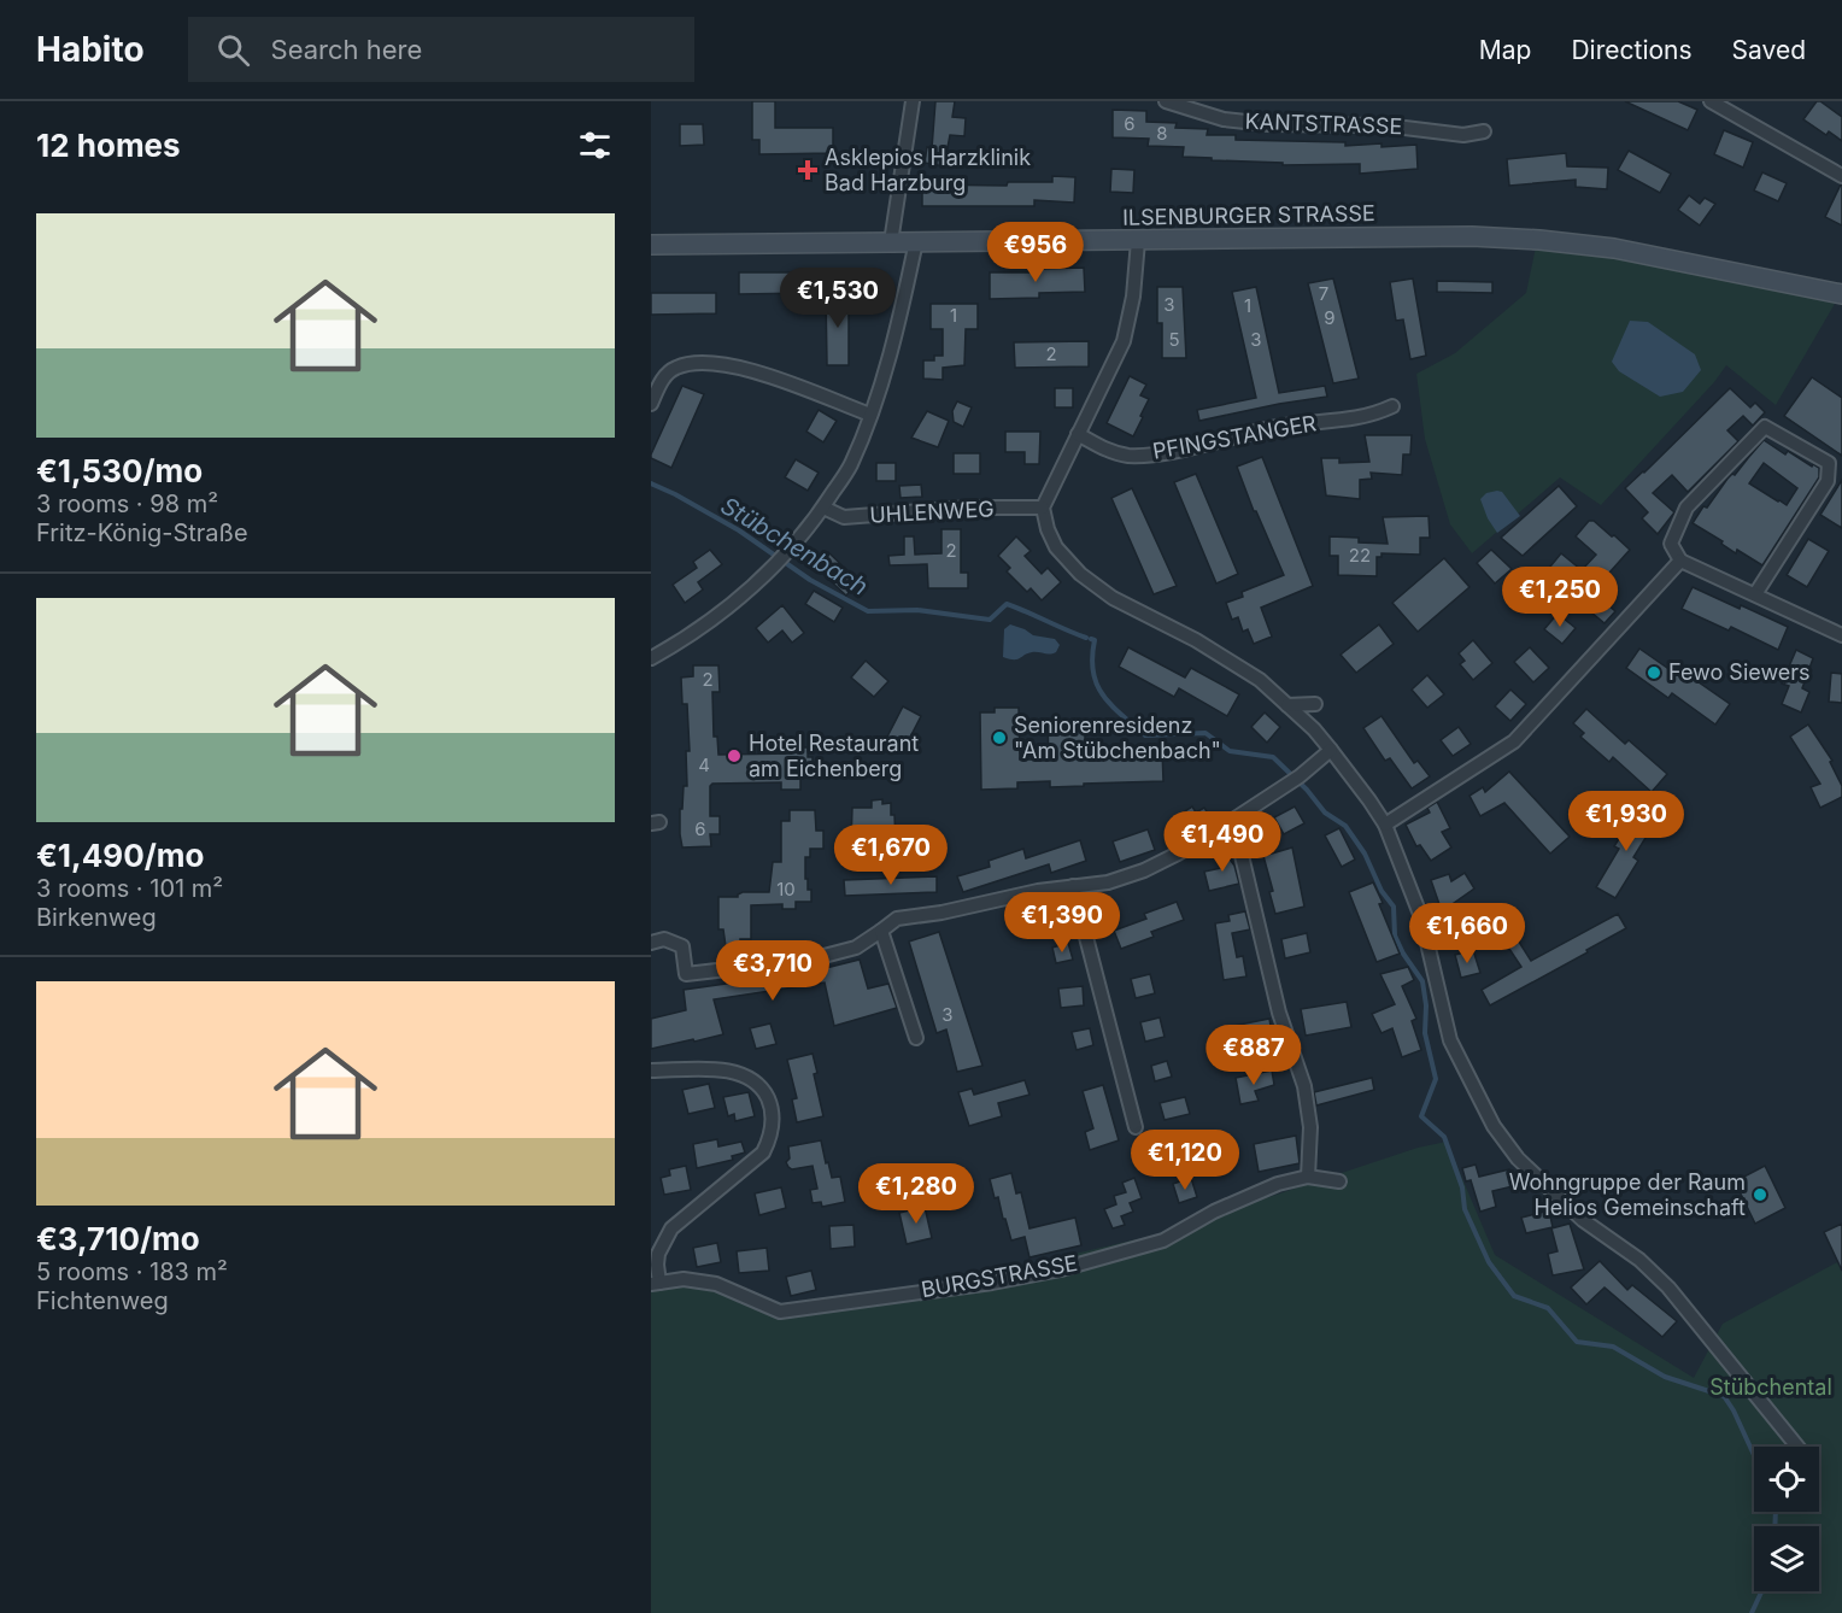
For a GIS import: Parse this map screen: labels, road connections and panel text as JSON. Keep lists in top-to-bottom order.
{
  "streets": {
    "main road": ["ILSENBURGER STRASSE"],
    "street": [
      "KANTSTRASSE",
      "PFINGSTANGER",
      "UHLENWEG",
      "BURGSTRASSE"
    ]
  },
  "water": ["Stübchenbach"],
  "parks": ["Stübchental"],
  "places": {
    "health": ["Asklepios Harzklinik Bad Harzburg"],
    "other": [
      "Fewo Siewers",
      "Seniorenresidenz \"Am Stübchenbach\"",
      "Hotel Restaurant am Eichenberg",
      "Wohngruppe der Raum Helios Gemeinschaft"
    ]
  },
  "house_numbers": [
    "6",
    "8",
    "7",
    "3",
    "1",
    "1",
    "9",
    "5",
    "3",
    "2",
    "2",
    "22",
    "2",
    "4",
    "6",
    "10",
    "3"
  ],
  "page": {
    "header": "Habito",
    "search": "Search here",
    "nav": ["Map", "Directions", "Saved"],
    "heading": "12 homes",
    "list": [
      {
        "name": "€1,530/mo",
        "note": "3 rooms · 98 m² · Fritz-König-Straße"
      },
      {
        "name": "€1,490/mo",
        "note": "3 rooms · 101 m² · Birkenweg"
      },
      {
        "name": "€3,710/mo",
        "note": "5 rooms · 183 m² · Fichtenweg"
      }
    ],
    "price": [
      "€956",
      "€1,530",
      "€1,250",
      "€1,930",
      "€1,490",
      "€1,670",
      "€1,390",
      "€1,660",
      "€3,710",
      "€887",
      "€1,120",
      "€1,280"
    ]
  }
}
